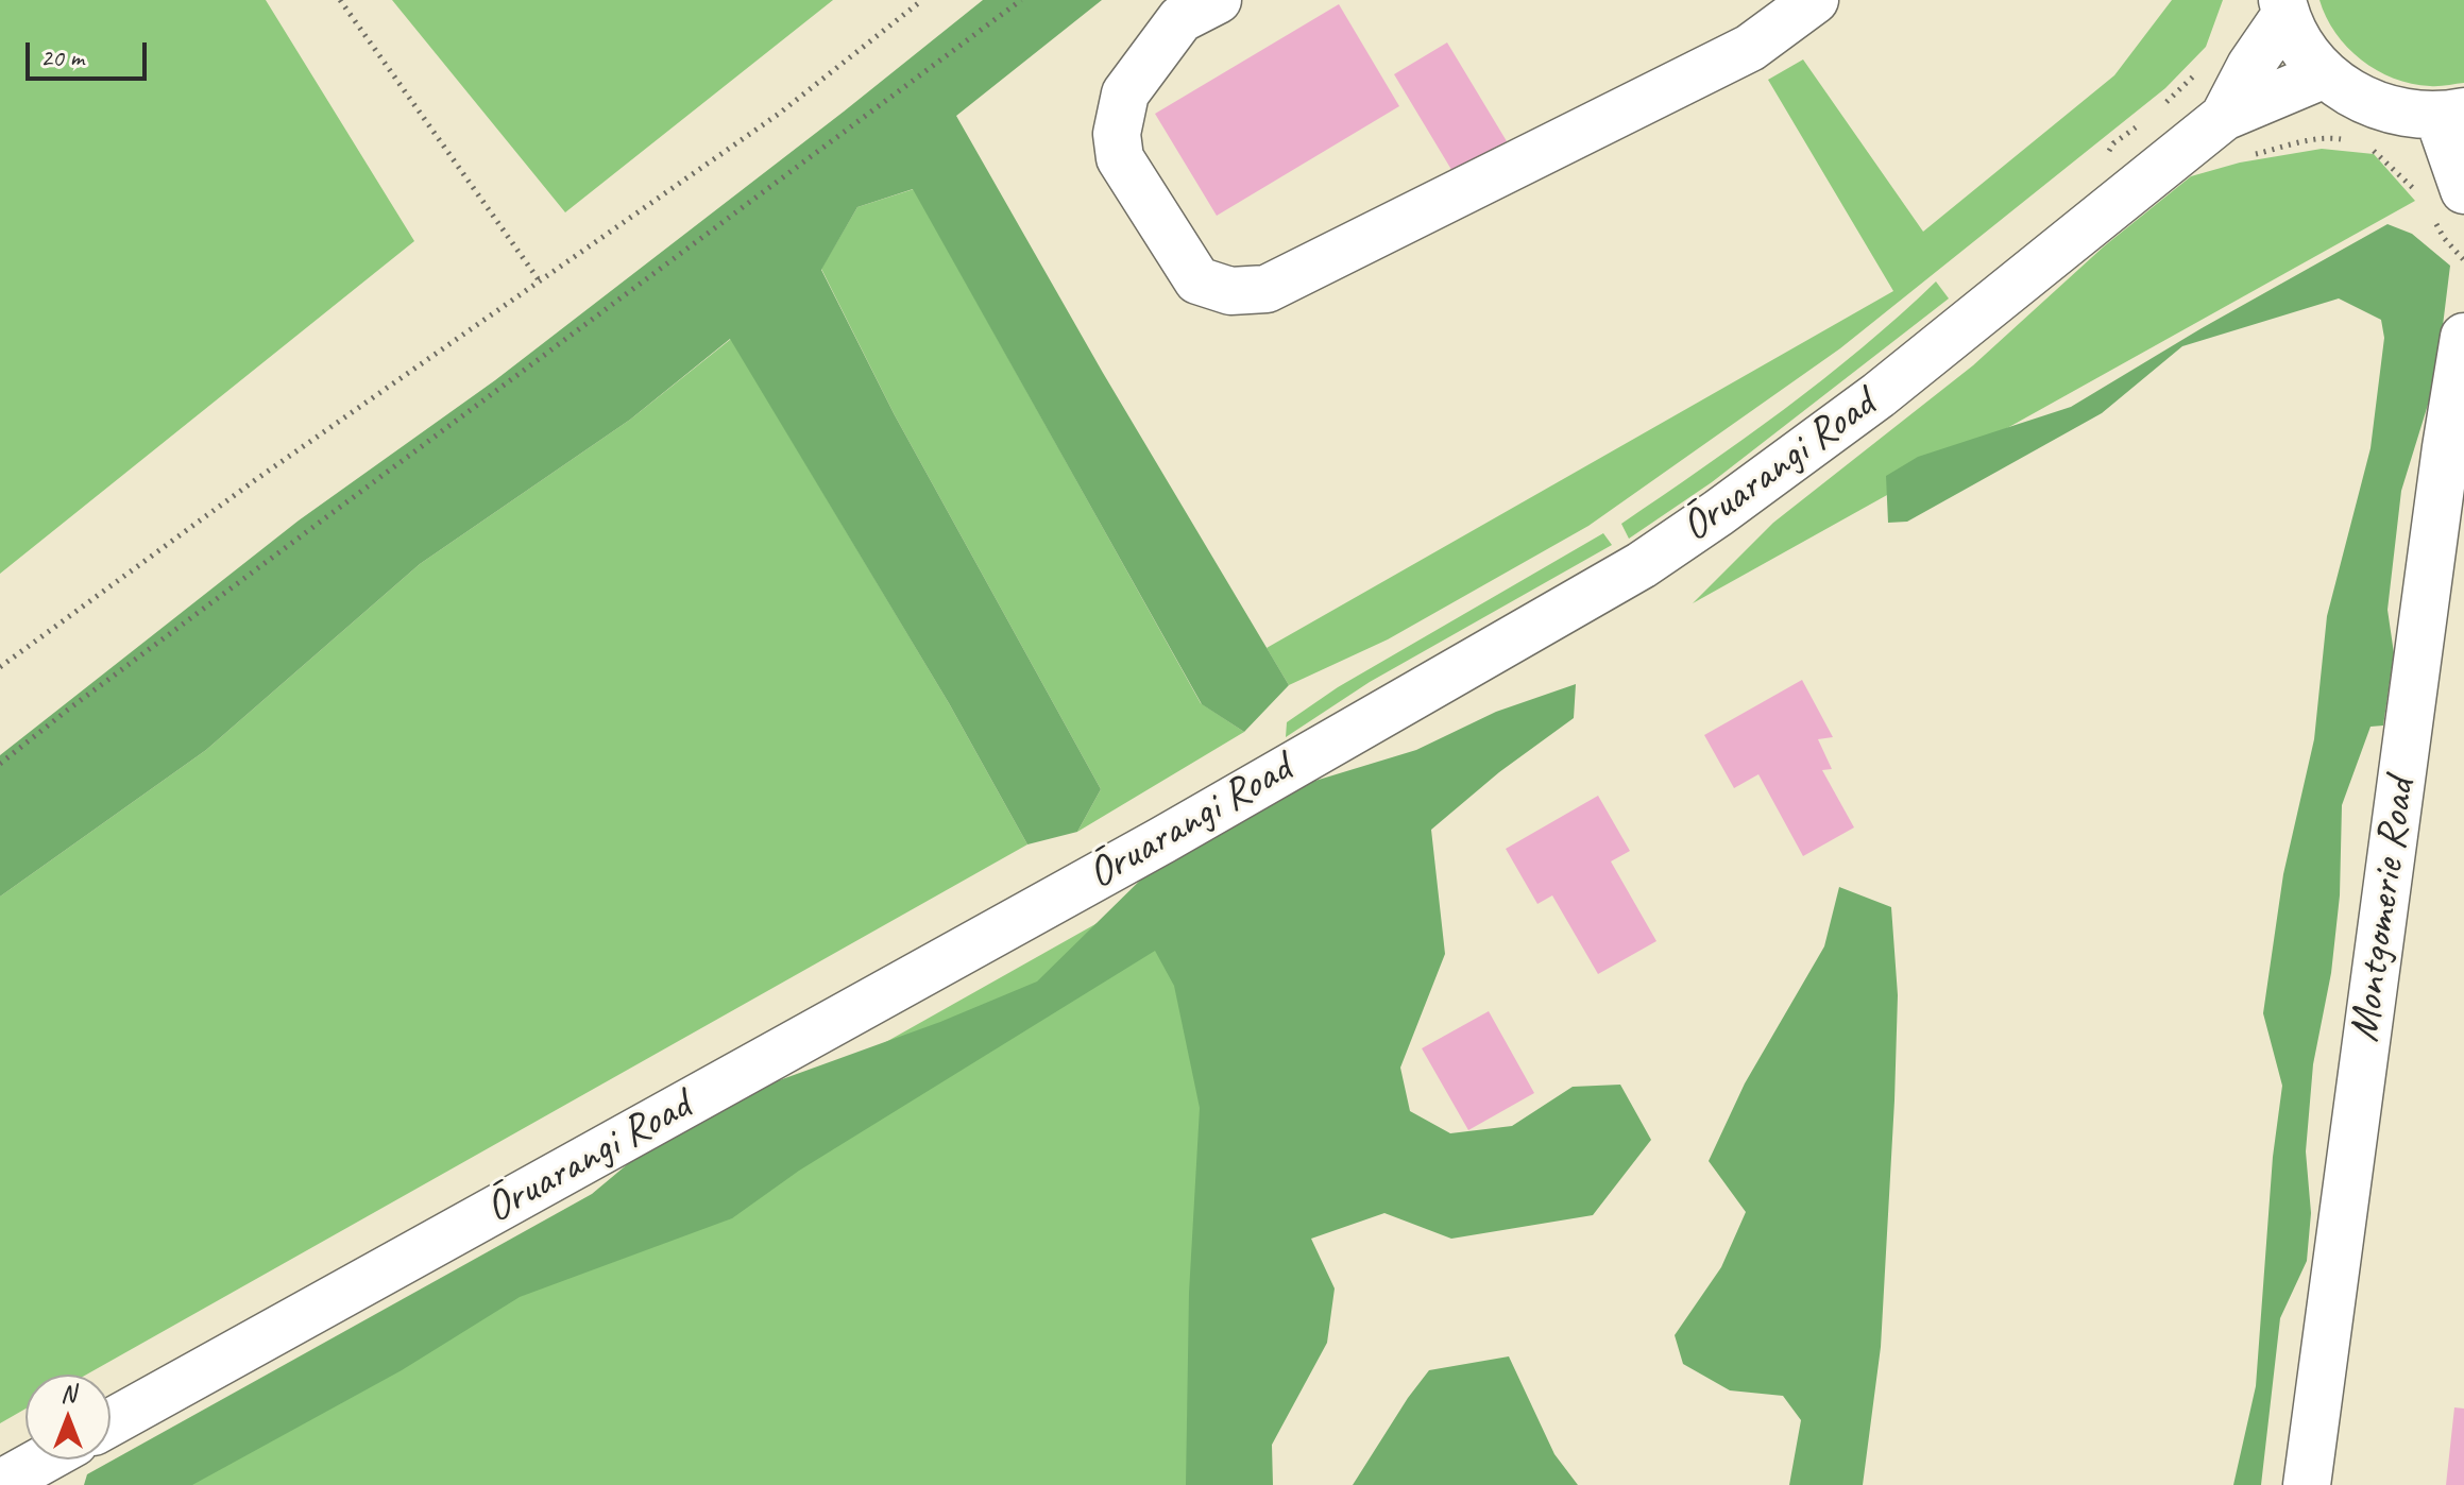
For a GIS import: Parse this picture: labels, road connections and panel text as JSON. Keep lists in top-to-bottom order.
{
  "streets": {
    "street": ["Ōruarangi Road", "Montgomerie Road"]
  },
  "scale_bar": "20 m",
  "north": "top"
}
